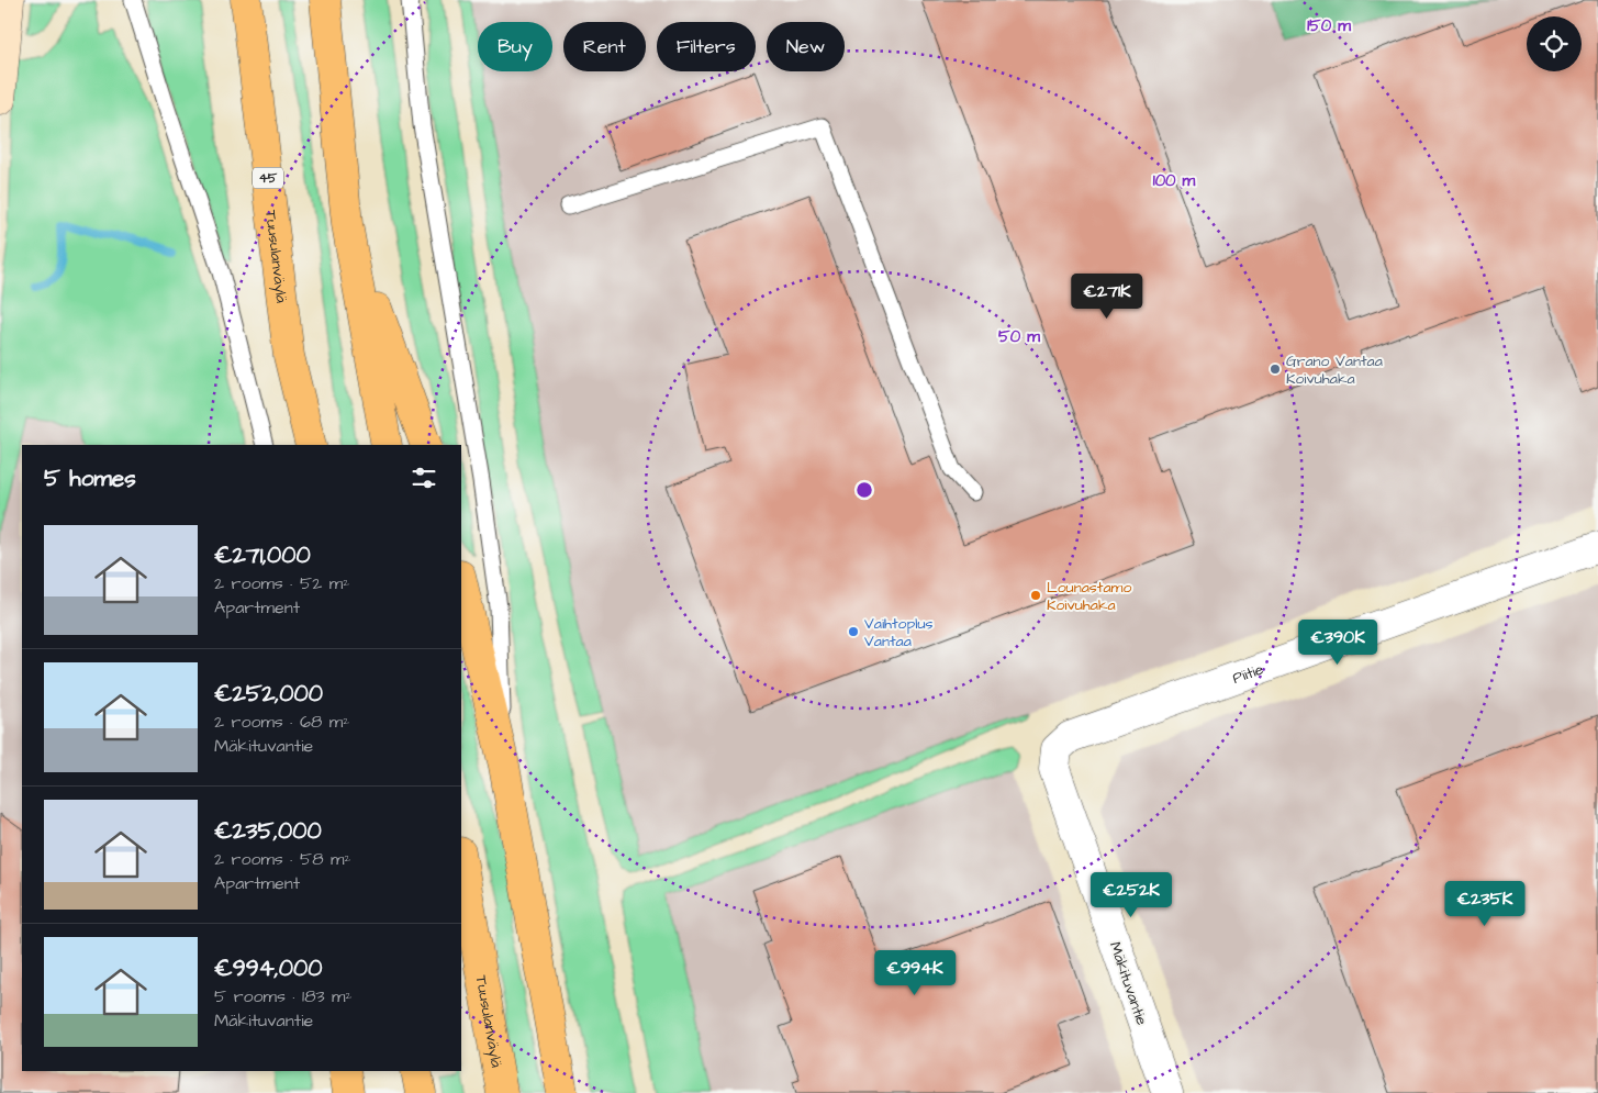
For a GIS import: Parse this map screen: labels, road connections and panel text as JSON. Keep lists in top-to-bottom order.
{
  "streets": {
    "highway": ["45", "Tuusulanväylä"],
    "street": ["Piitie", "Mäkituvantie"]
  },
  "crossings": [
    ["Piitie", "Mäkituvantie"]
  ],
  "places": ["Grano Vantaa Koivuhaka", "Lounastamo Koivuhaka", "Vaihtoplus Vantaa"],
  "page": {
    "chip": [
      "Buy",
      "Rent",
      "Filters",
      "New"
    ],
    "price": [
      "€271K",
      "€390K",
      "€252K",
      "€235K",
      "€994K"
    ],
    "heading": "5 homes",
    "list": [
      {
        "name": "€271,000",
        "note": "2 rooms · 52 m² · Apartment"
      },
      {
        "name": "€252,000",
        "note": "2 rooms · 68 m² · Mäkituvantie"
      },
      {
        "name": "€235,000",
        "note": "2 rooms · 58 m² · Apartment"
      },
      {
        "name": "€994,000",
        "note": "5 rooms · 183 m² · Mäkituvantie"
      }
    ]
  },
  "rings": ["150 m", "100 m", "50 m"]
}
